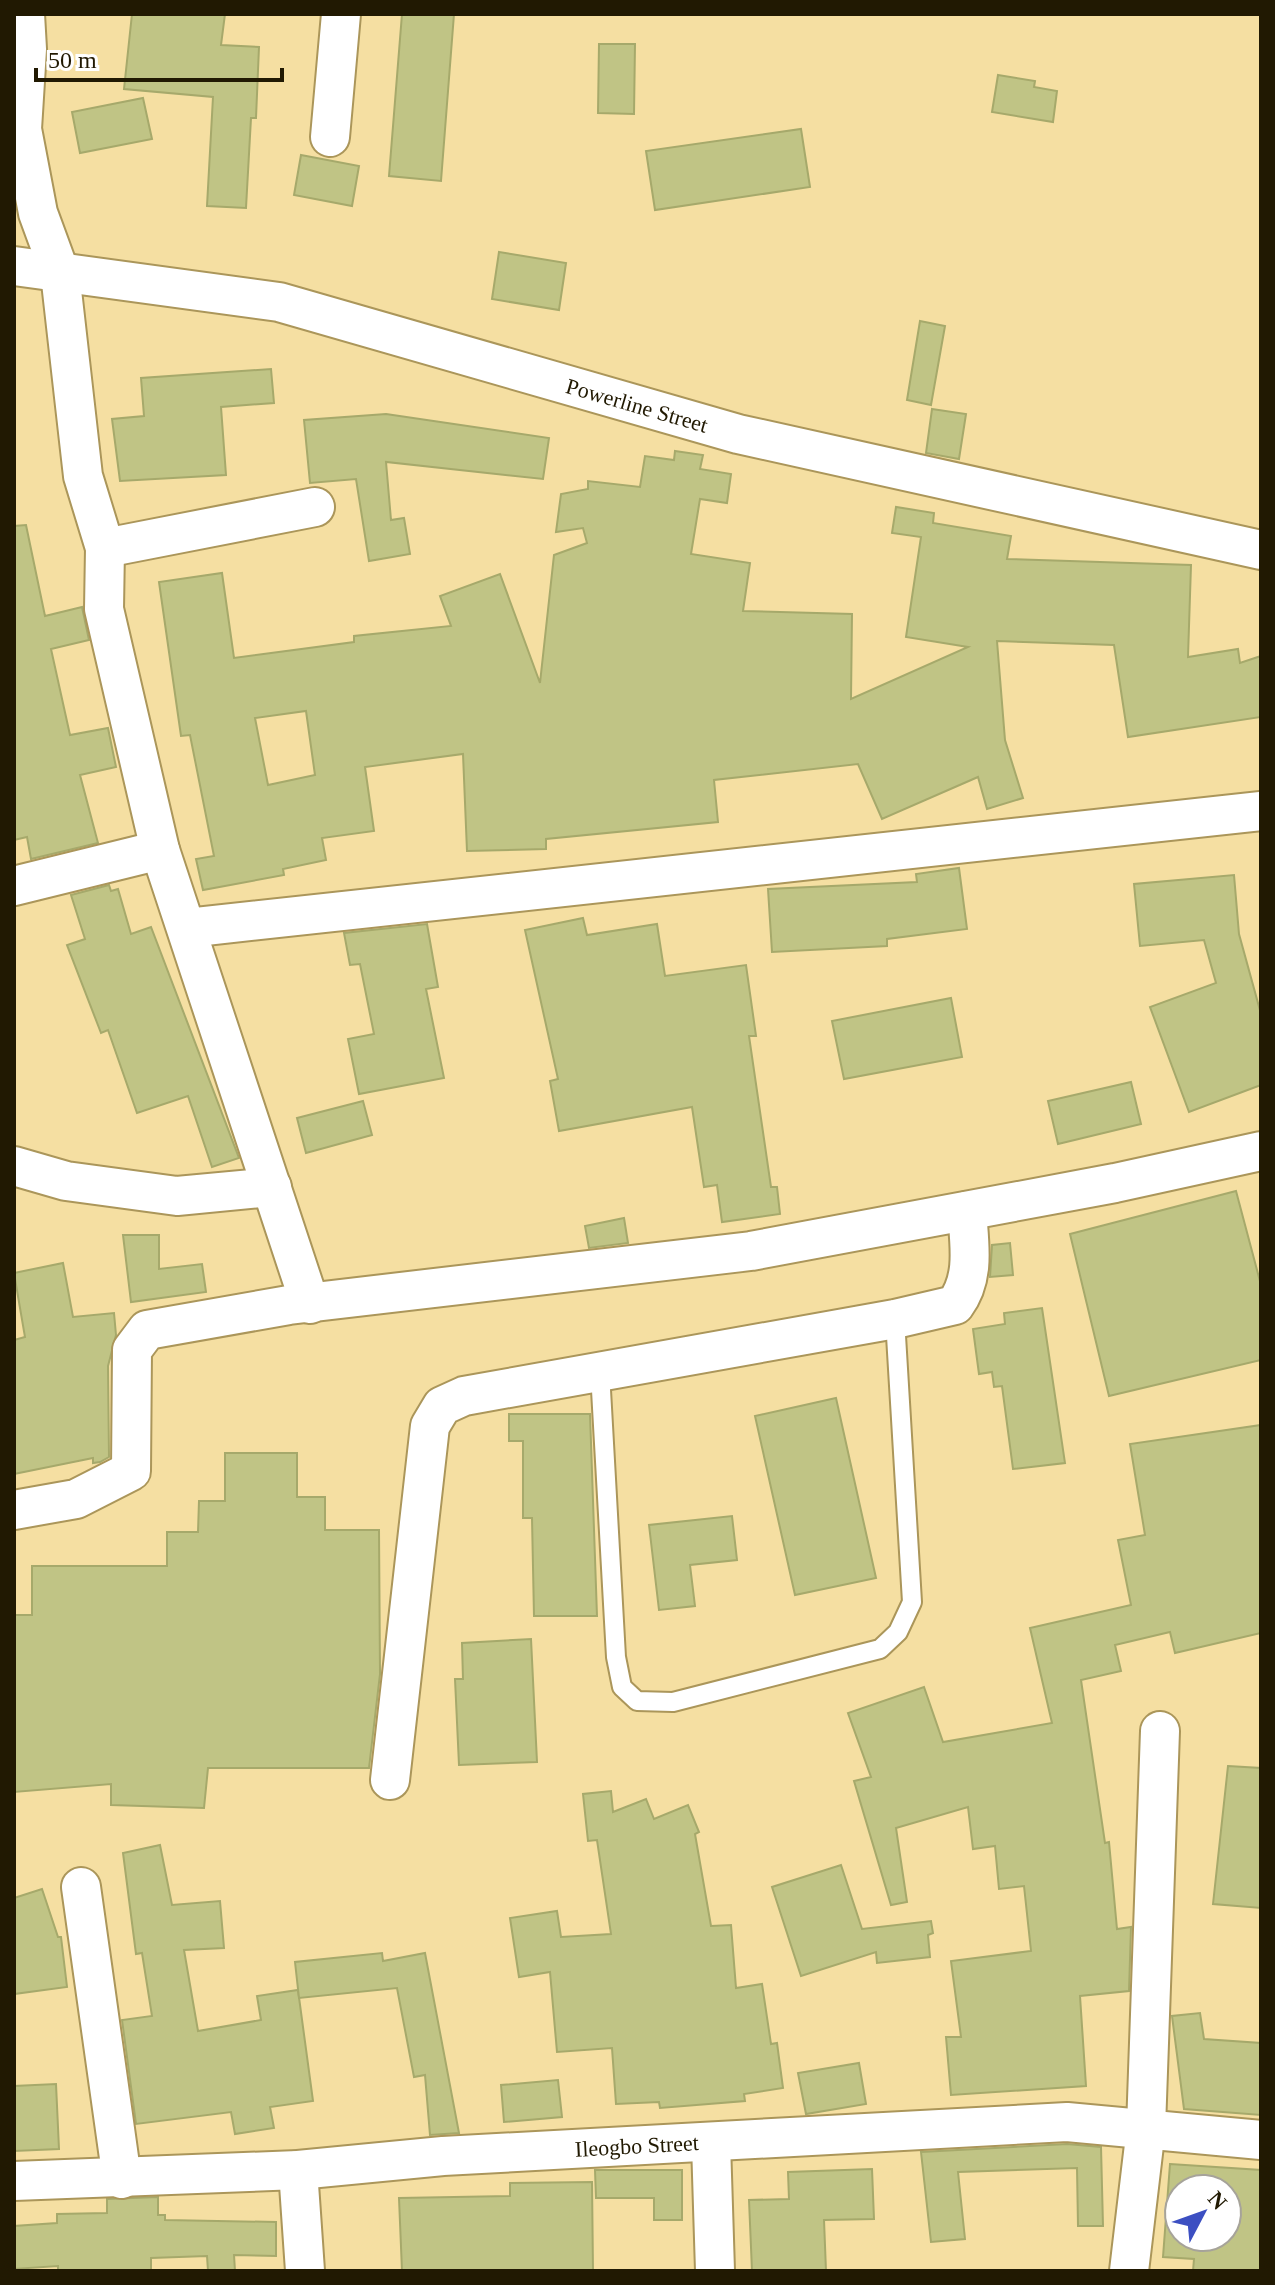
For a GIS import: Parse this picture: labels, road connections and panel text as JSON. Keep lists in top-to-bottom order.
{
  "streets": {
    "street": ["Powerline Street", "Ileogbo Street"]
  },
  "scale_bar": "50 m",
  "north": "top right"
}
